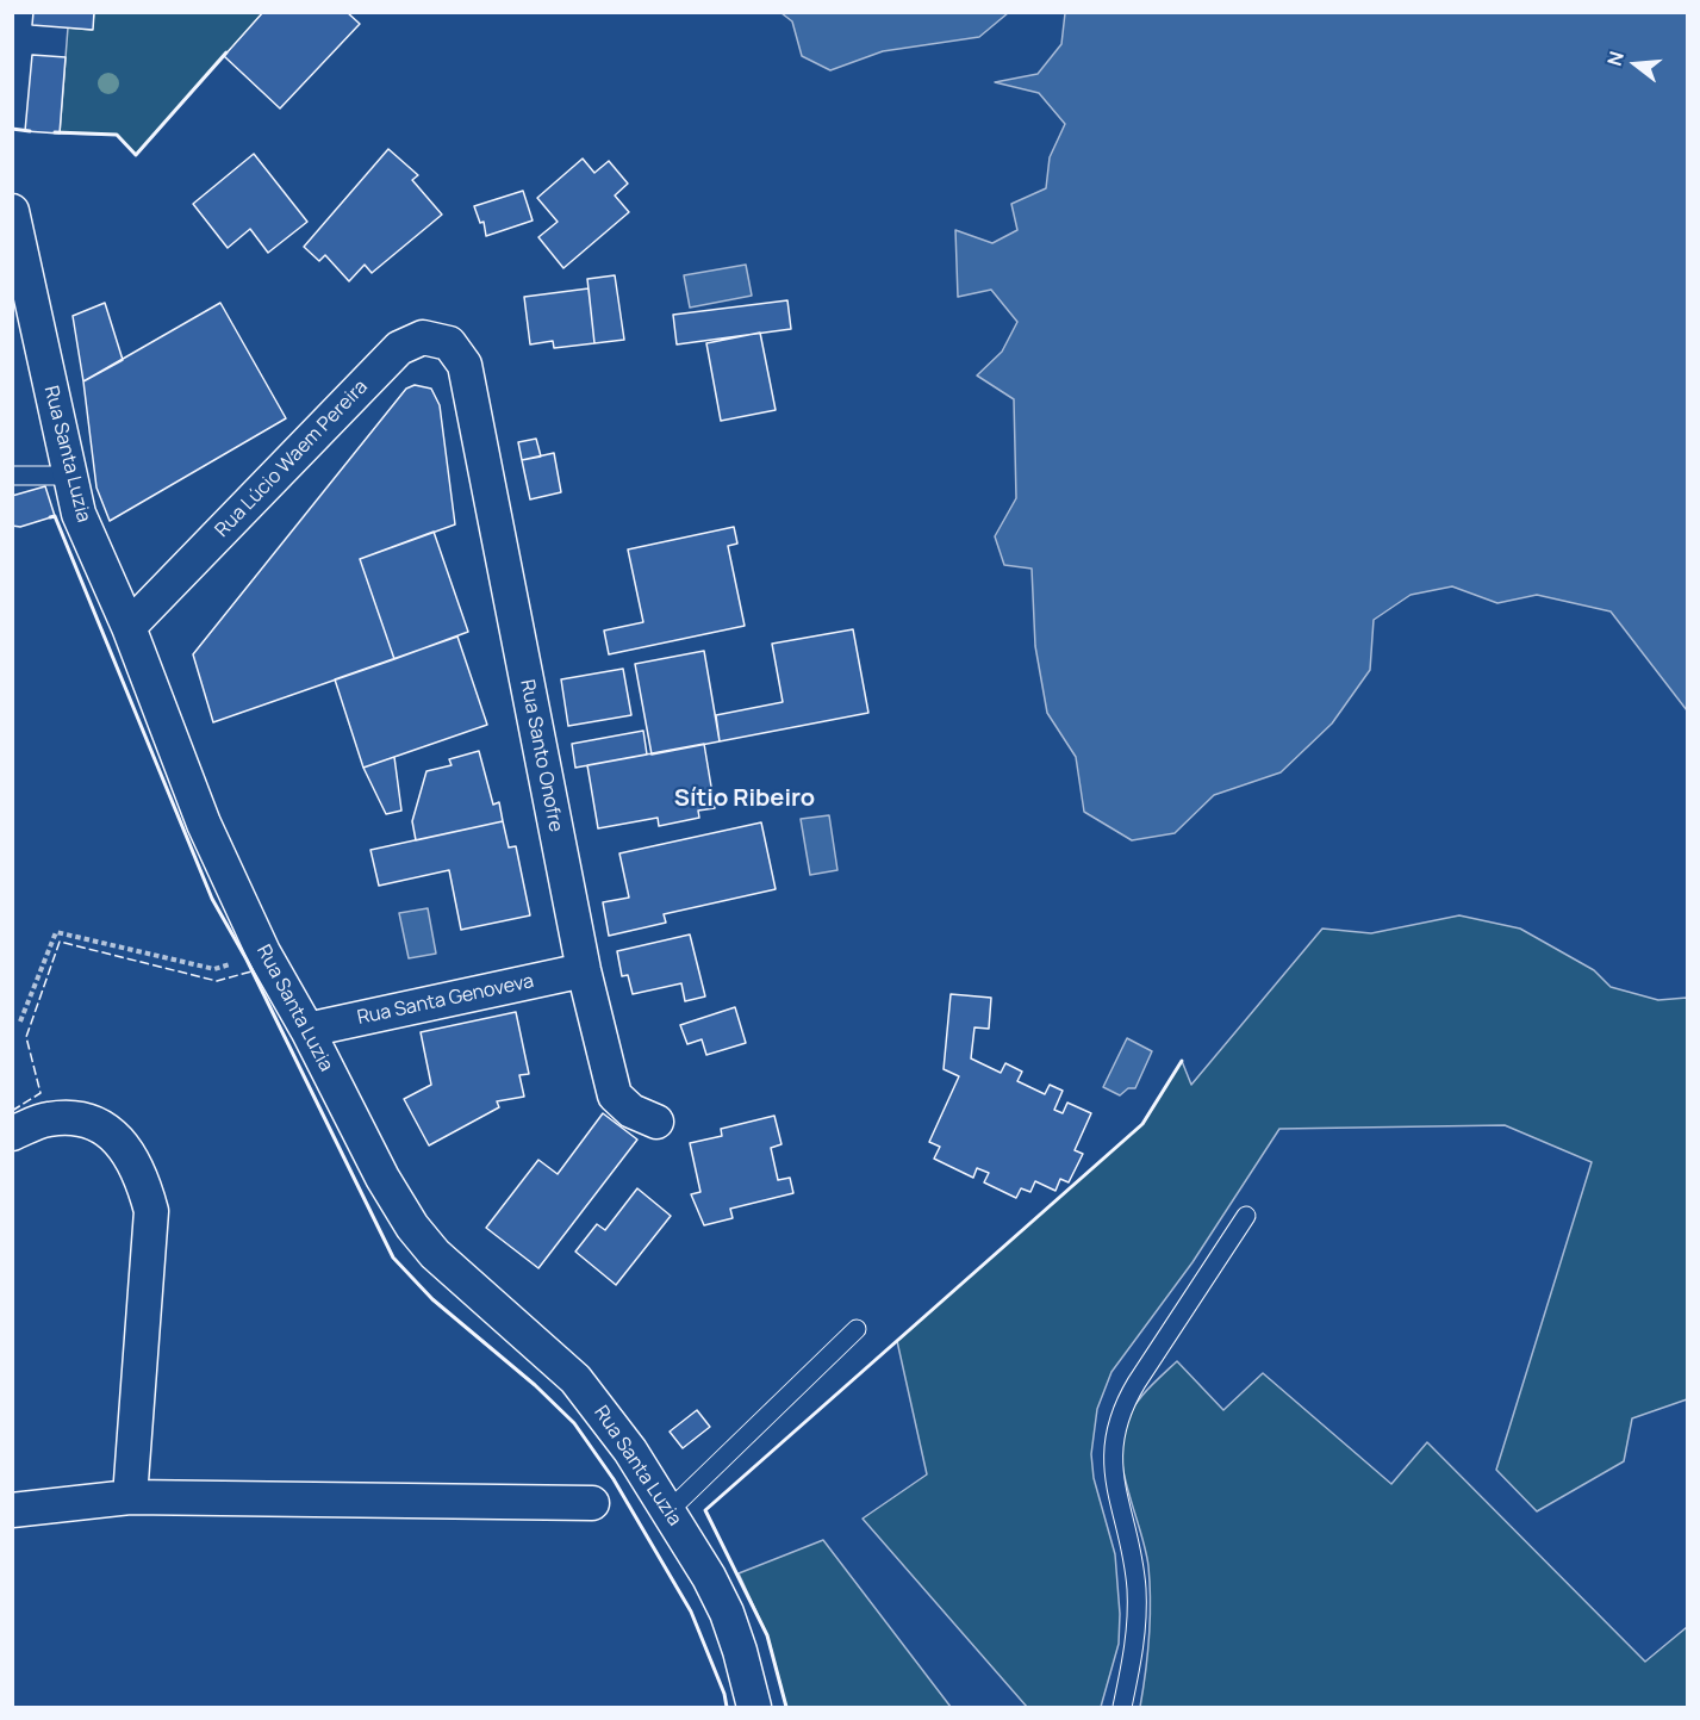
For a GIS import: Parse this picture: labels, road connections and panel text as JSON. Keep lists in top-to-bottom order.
{
  "streets": {
    "street": [
      "Rua Santa Luzia",
      "Rua Lúcio Waem Pereira",
      "Rua Santo Onofre",
      "Rua Santa Genoveva"
    ]
  },
  "crossings": [
    ["Rua Santa Luzia", "Rua Lúcio Waem Pereira"],
    ["Rua Santa Luzia", "Rua Santa Genoveva"],
    ["Rua Lúcio Waem Pereira", "Rua Santo Onofre"],
    ["Rua Santo Onofre", "Rua Santa Genoveva"]
  ],
  "districts": ["Sítio Ribeiro"],
  "north": "left"
}
